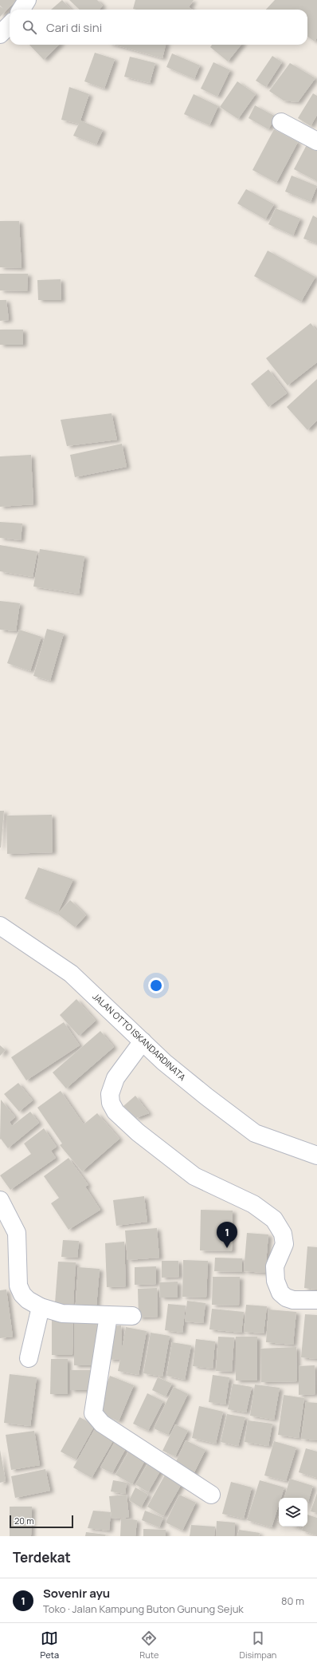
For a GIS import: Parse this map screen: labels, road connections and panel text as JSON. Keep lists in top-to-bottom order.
{
  "streets": {
    "street": ["JALAN OTTO ISKANDARDINATA"]
  },
  "scale_bar": "20 m",
  "page": {
    "search": "Cari di sini",
    "pins": "1",
    "scale": "20 m",
    "heading": "Terdekat",
    "list": [
      {
        "mark": "1",
        "name": "Sovenir ayu",
        "note": "Toko · Jalan Kampung Buton Gunung Sejuk",
        "value": "80 m"
      }
    ],
    "nav": ["Peta", "Rute", "Disimpan"]
  }
}
